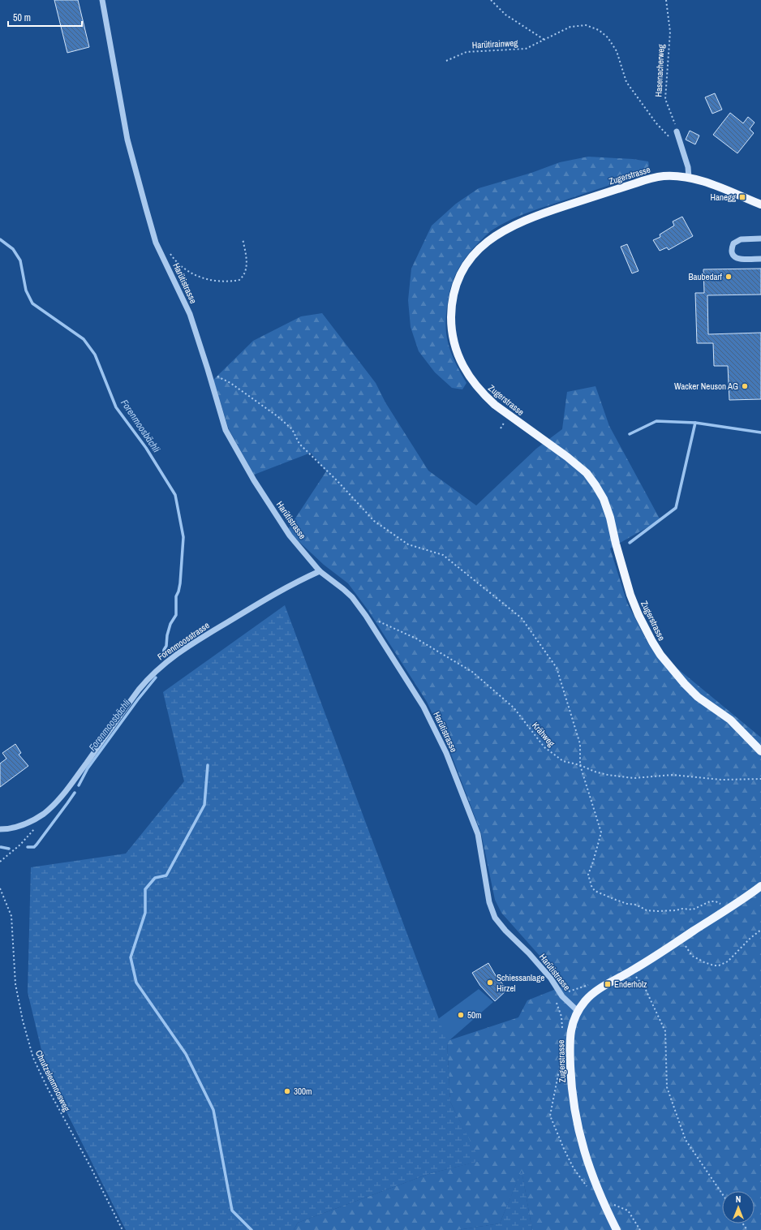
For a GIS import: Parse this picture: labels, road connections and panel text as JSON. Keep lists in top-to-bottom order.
{
  "streets": {
    "main road": ["Zugerstrasse"],
    "street": ["Harütistrasse", "Forenmoosstrasse"],
    "path": [
      "Harütirainweg",
      "Hasenacherweg",
      "Krähweg",
      "Chrutzelenmoosweg"
    ]
  },
  "crossings": [
    ["Zugerstrasse", "Harütistrasse"],
    ["Harütistrasse", "Forenmoosstrasse"],
    ["Harütistrasse", "Krähweg"]
  ],
  "water": ["Forenmoosbächli"],
  "places": {
    "transit": ["Hanegg", "Enderholz"],
    "other": [
      "Baubedarf",
      "Wacker Neuson AG",
      "Schiessanlage Hirzel",
      "50m",
      "300m"
    ]
  },
  "scale_bar": "50 m",
  "north": "top"
}
